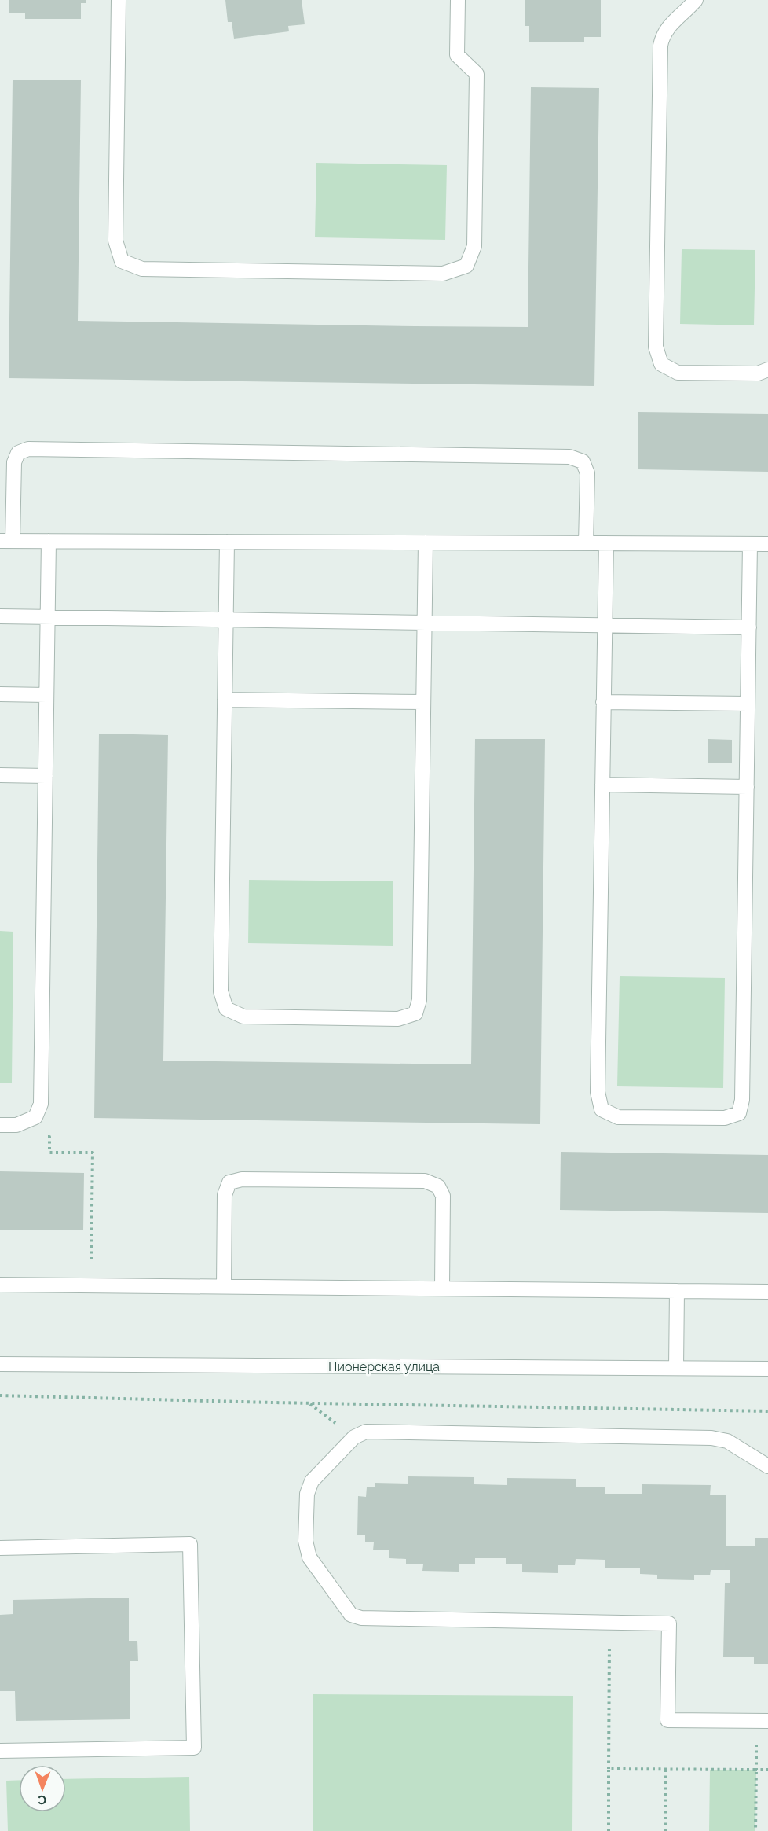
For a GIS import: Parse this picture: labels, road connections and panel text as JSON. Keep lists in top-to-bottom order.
{
  "streets": {
    "street": ["Пионерская улица"]
  },
  "north": "bottom"
}
